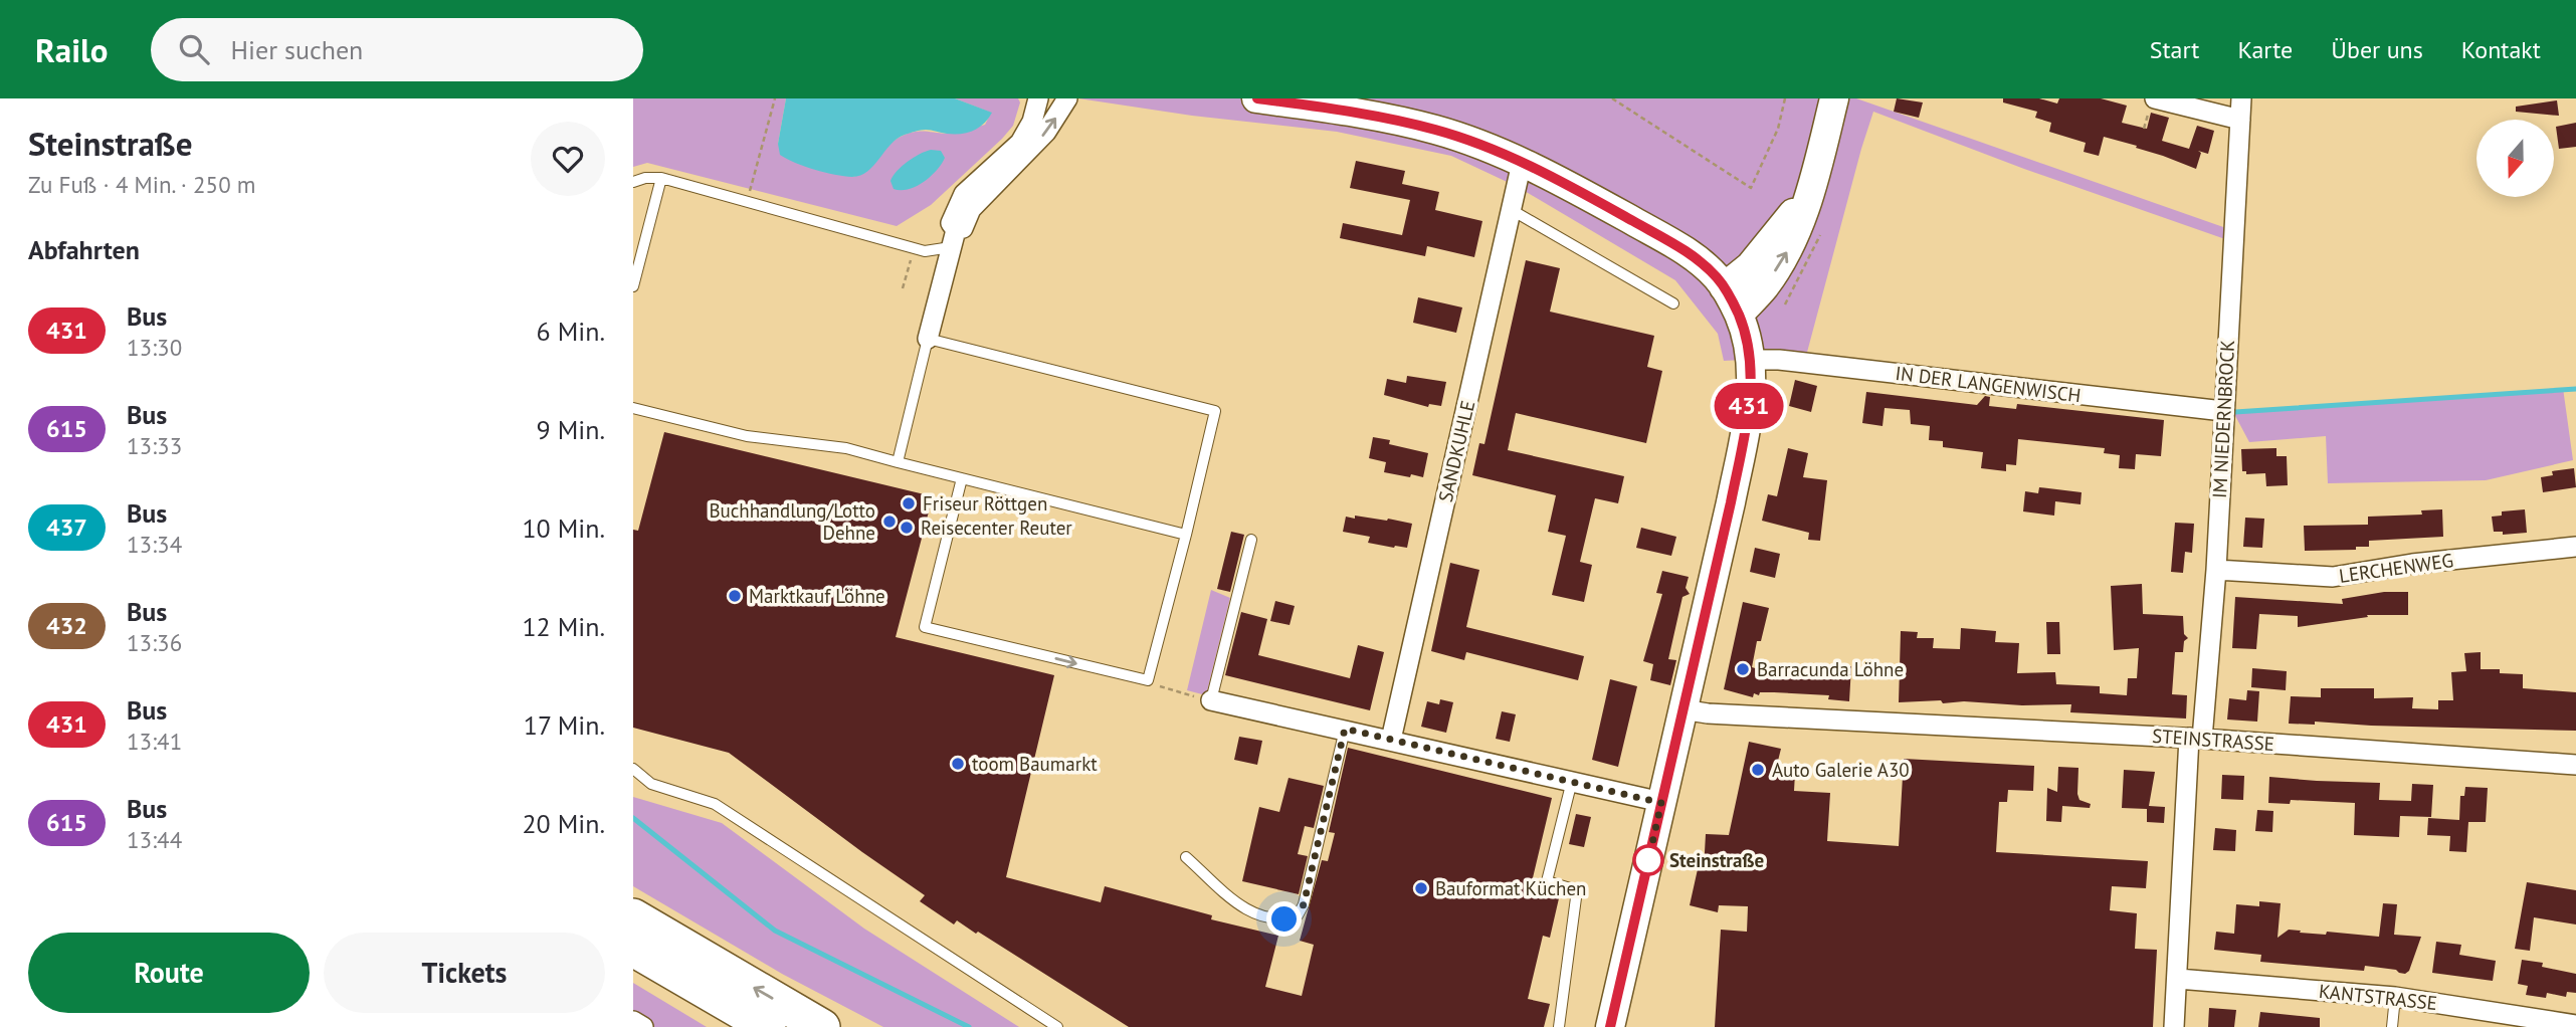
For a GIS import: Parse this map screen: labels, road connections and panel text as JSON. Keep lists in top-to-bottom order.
{
  "streets": {
    "street": [
      "IN DER LANGENWISCH",
      "IM NIEDERNBROCK",
      "SANDKUHLE",
      "LERCHENWEG",
      "STEINSTRASSE",
      "KANTSTRASSE"
    ]
  },
  "crossings": [
    ["IN DER LANGENWISCH", "IM NIEDERNBROCK"],
    ["IM NIEDERNBROCK", "LERCHENWEG"],
    ["IM NIEDERNBROCK", "STEINSTRASSE"],
    ["IM NIEDERNBROCK", "KANTSTRASSE"]
  ],
  "places": [
    "Friseur Röttgen",
    "Buchhandlung/Lotto Dehne",
    "Reisecenter Reuter",
    "Marktkauf Löhne",
    "Barracunda Löhne",
    "toom Baumarkt",
    "Auto Galerie A30",
    "Steinstraße",
    "Bauformat Küchen"
  ],
  "lines": ["bus line 431"],
  "north": "bottom",
  "page": {
    "header": "Railo",
    "search": "Hier suchen",
    "nav": [
      "Start",
      "Karte",
      "Über uns",
      "Kontakt"
    ],
    "heading": [
      ["Steinstraße", "Zu Fuß · 4 Min. · 250 m"],
      "Abfahrten"
    ],
    "on_map": "431",
    "list": [
      {
        "mark": "431",
        "name": "Bus",
        "note": "13:30",
        "value": "6 Min."
      },
      {
        "mark": "615",
        "name": "Bus",
        "note": "13:33",
        "value": "9 Min."
      },
      {
        "mark": "437",
        "name": "Bus",
        "note": "13:34",
        "value": "10 Min."
      },
      {
        "mark": "432",
        "name": "Bus",
        "note": "13:36",
        "value": "12 Min."
      },
      {
        "mark": "431",
        "name": "Bus",
        "note": "13:41",
        "value": "17 Min."
      },
      {
        "mark": "615",
        "name": "Bus",
        "note": "13:44",
        "value": "20 Min."
      }
    ],
    "buttons": ["Route", "Tickets"]
  }
}
